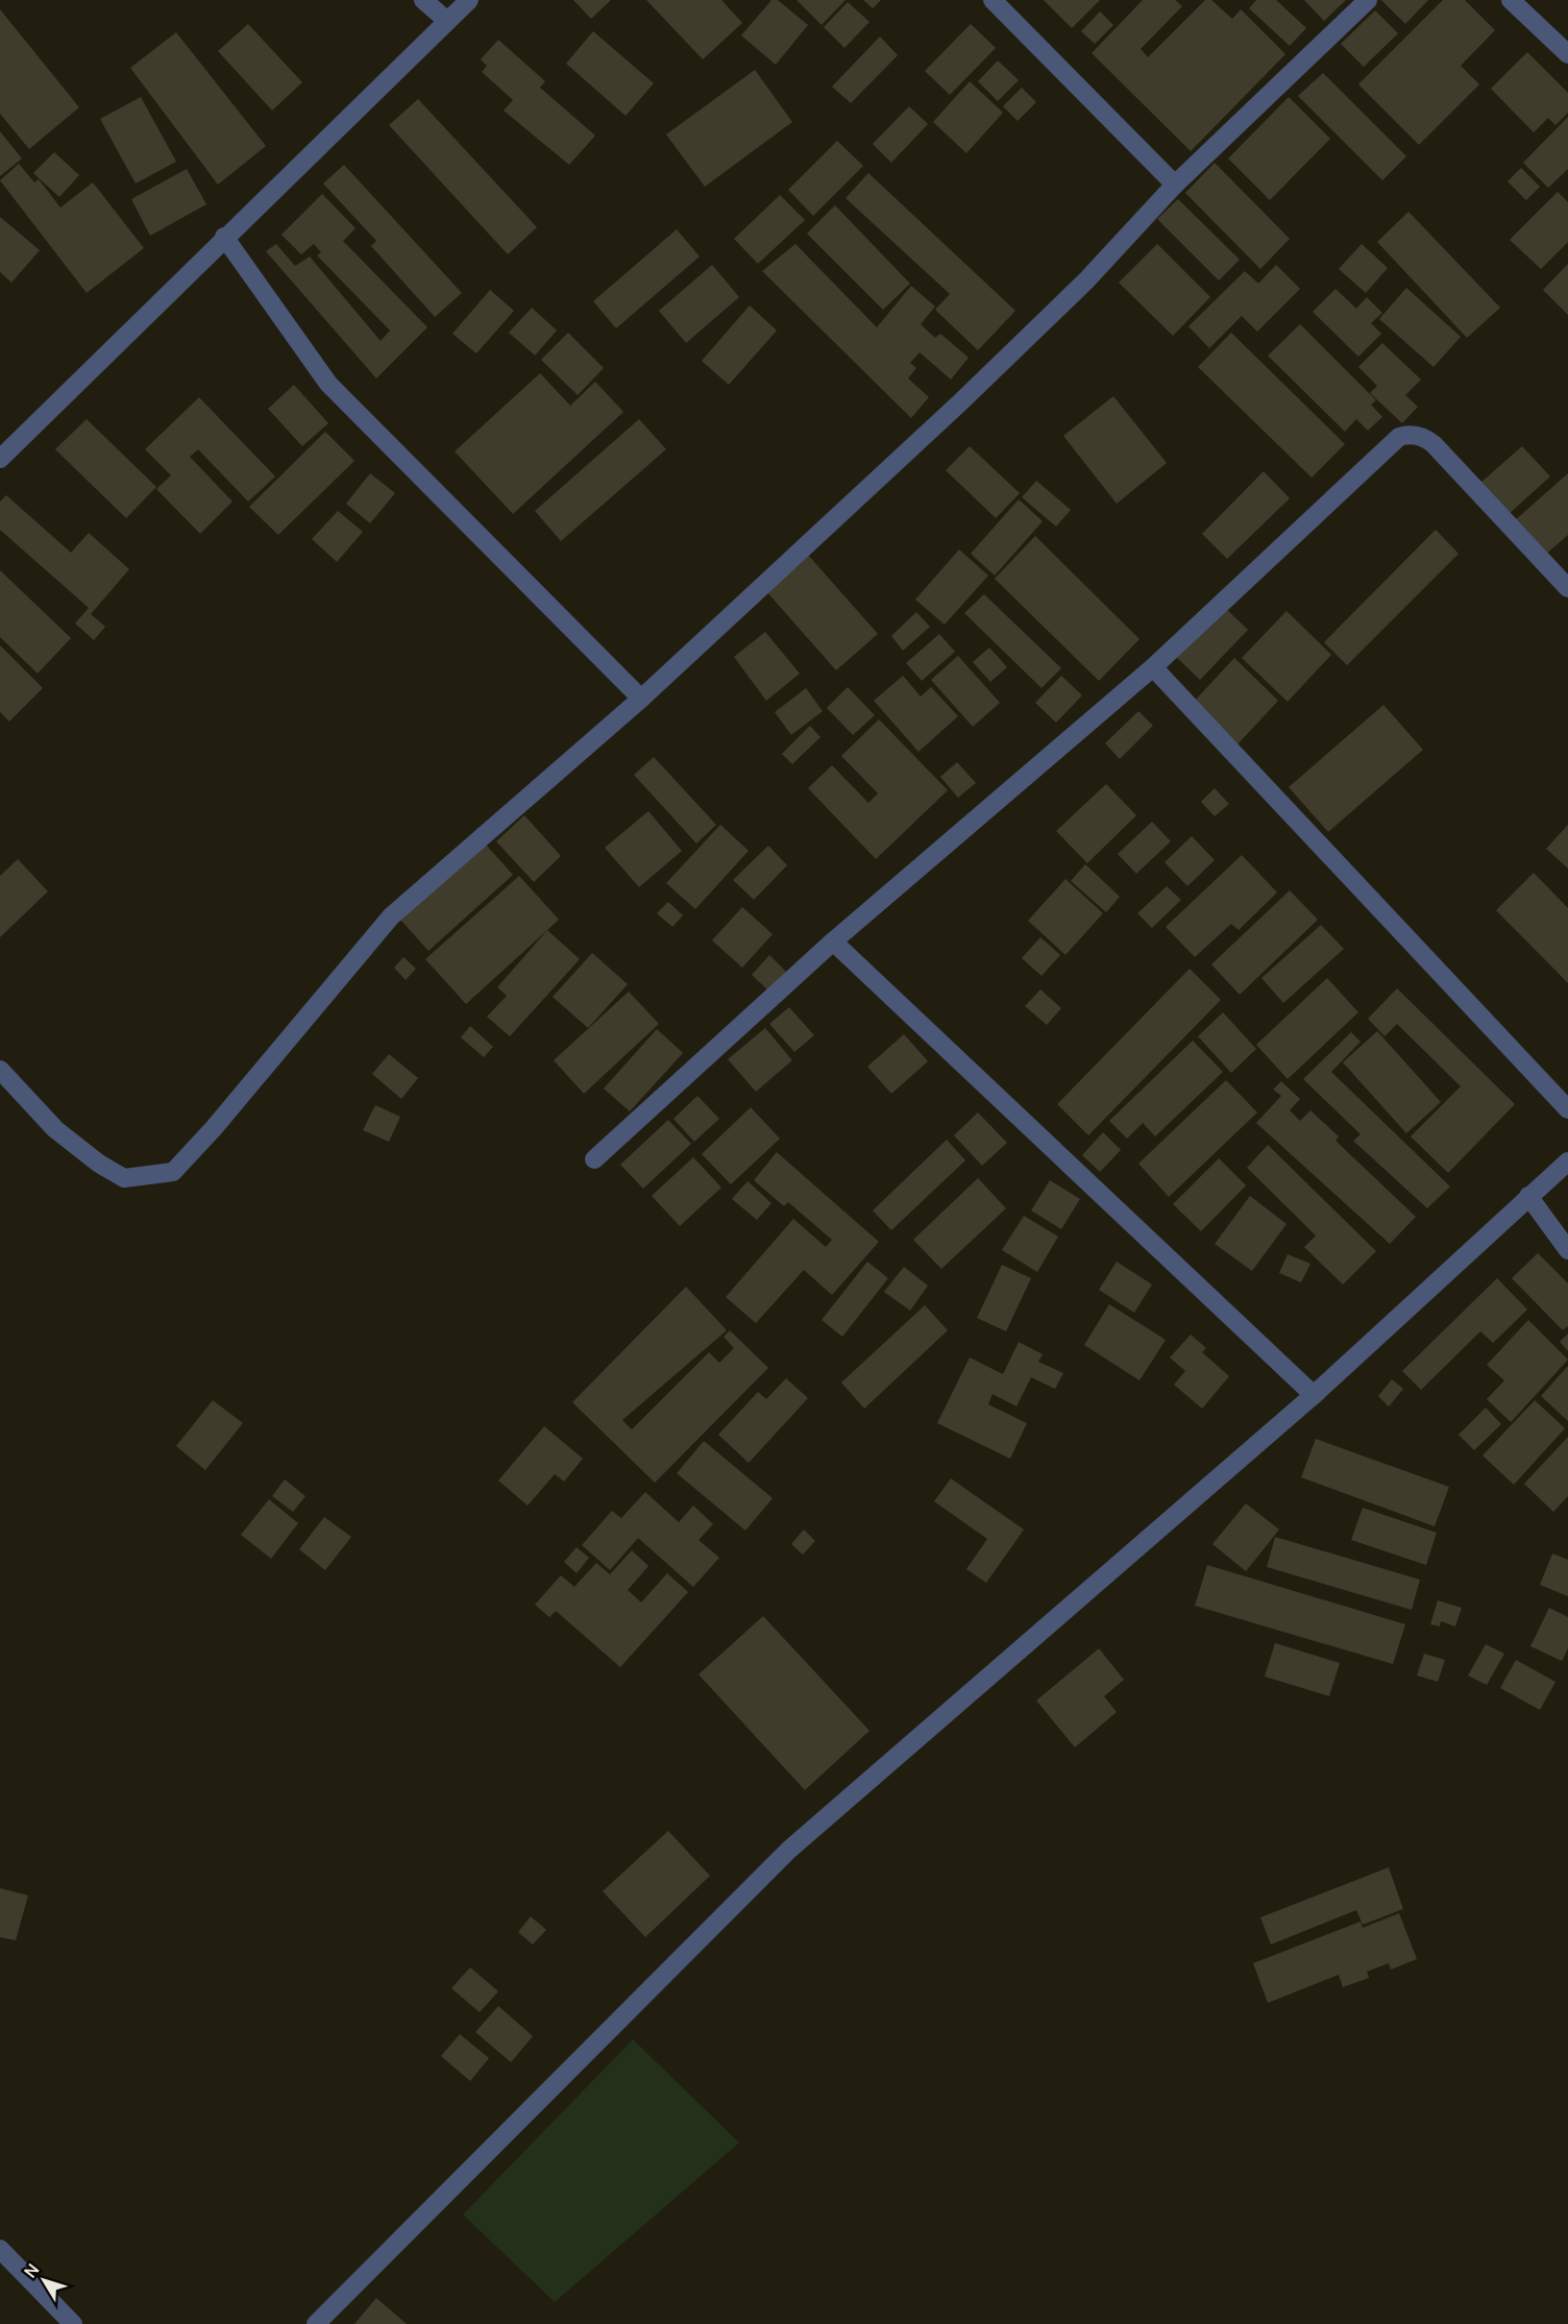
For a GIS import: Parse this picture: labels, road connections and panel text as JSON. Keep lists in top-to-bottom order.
{
  "north": "top left"
}
